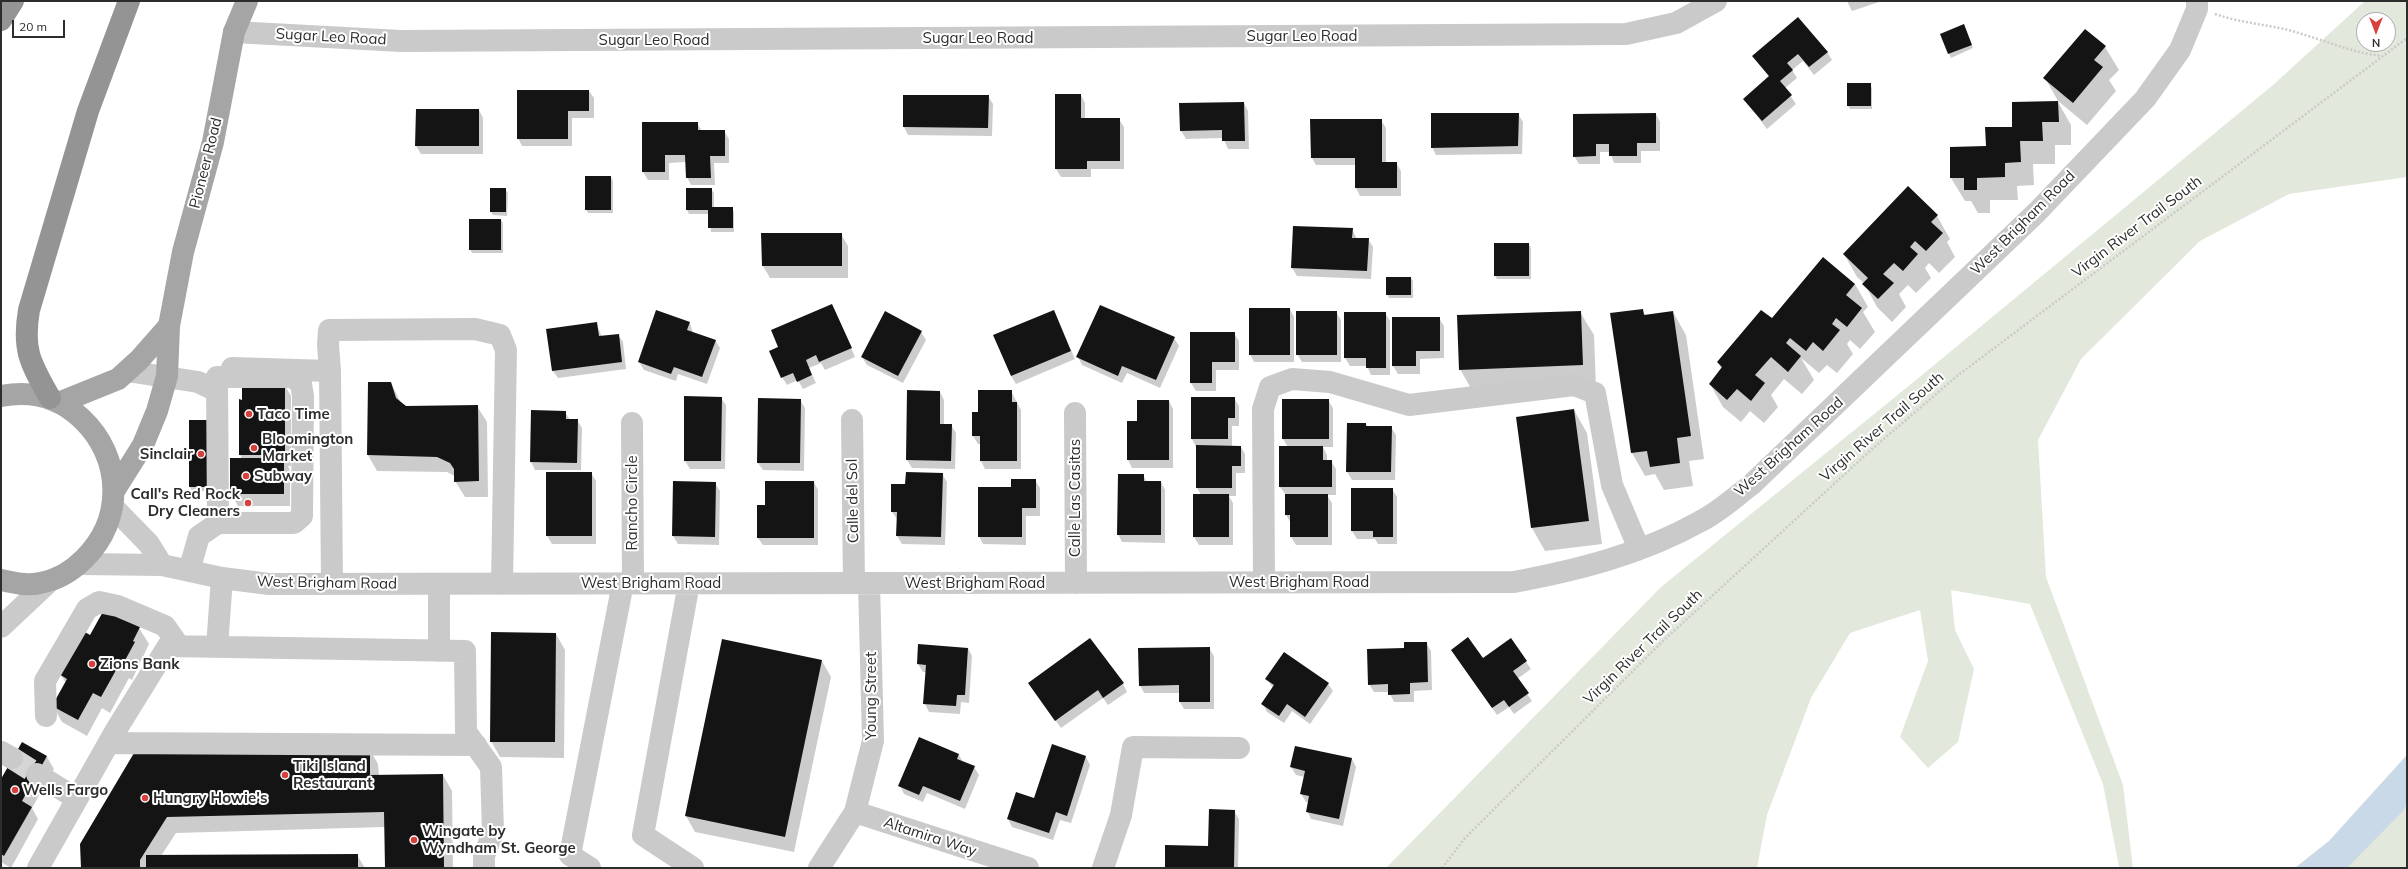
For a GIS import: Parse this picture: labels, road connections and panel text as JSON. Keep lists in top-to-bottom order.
{
  "streets": {
    "main road": ["Pioneer Road"],
    "street": [
      "Sugar Leo Road",
      "West Brigham Road",
      "Calle Las Casitas",
      "Calle del Sol",
      "Rancho Circle",
      "Young Street",
      "Altamira Way"
    ],
    "path": ["Virgin River Trail South"]
  },
  "crossings": [
    ["Sugar Leo Road", "Pioneer Road"],
    ["Pioneer Road", "West Brigham Road"],
    ["West Brigham Road", "Calle Las Casitas"],
    ["West Brigham Road", "Calle del Sol"],
    ["West Brigham Road", "Rancho Circle"],
    ["West Brigham Road", "Young Street"],
    ["Calle del Sol", "Young Street"],
    ["Young Street", "Altamira Way"]
  ],
  "places": [
    "Taco Time",
    "Bloomington Market",
    "Sinclair",
    "Subway",
    "Call's Red Rock Dry Cleaners",
    "Zions Bank",
    "Tiki Island Restaurant",
    "Wells Fargo",
    "Hungry Howie's",
    "Wingate by Wyndham St. George"
  ],
  "scale_bar": "20 m",
  "north": "bottom"
}
